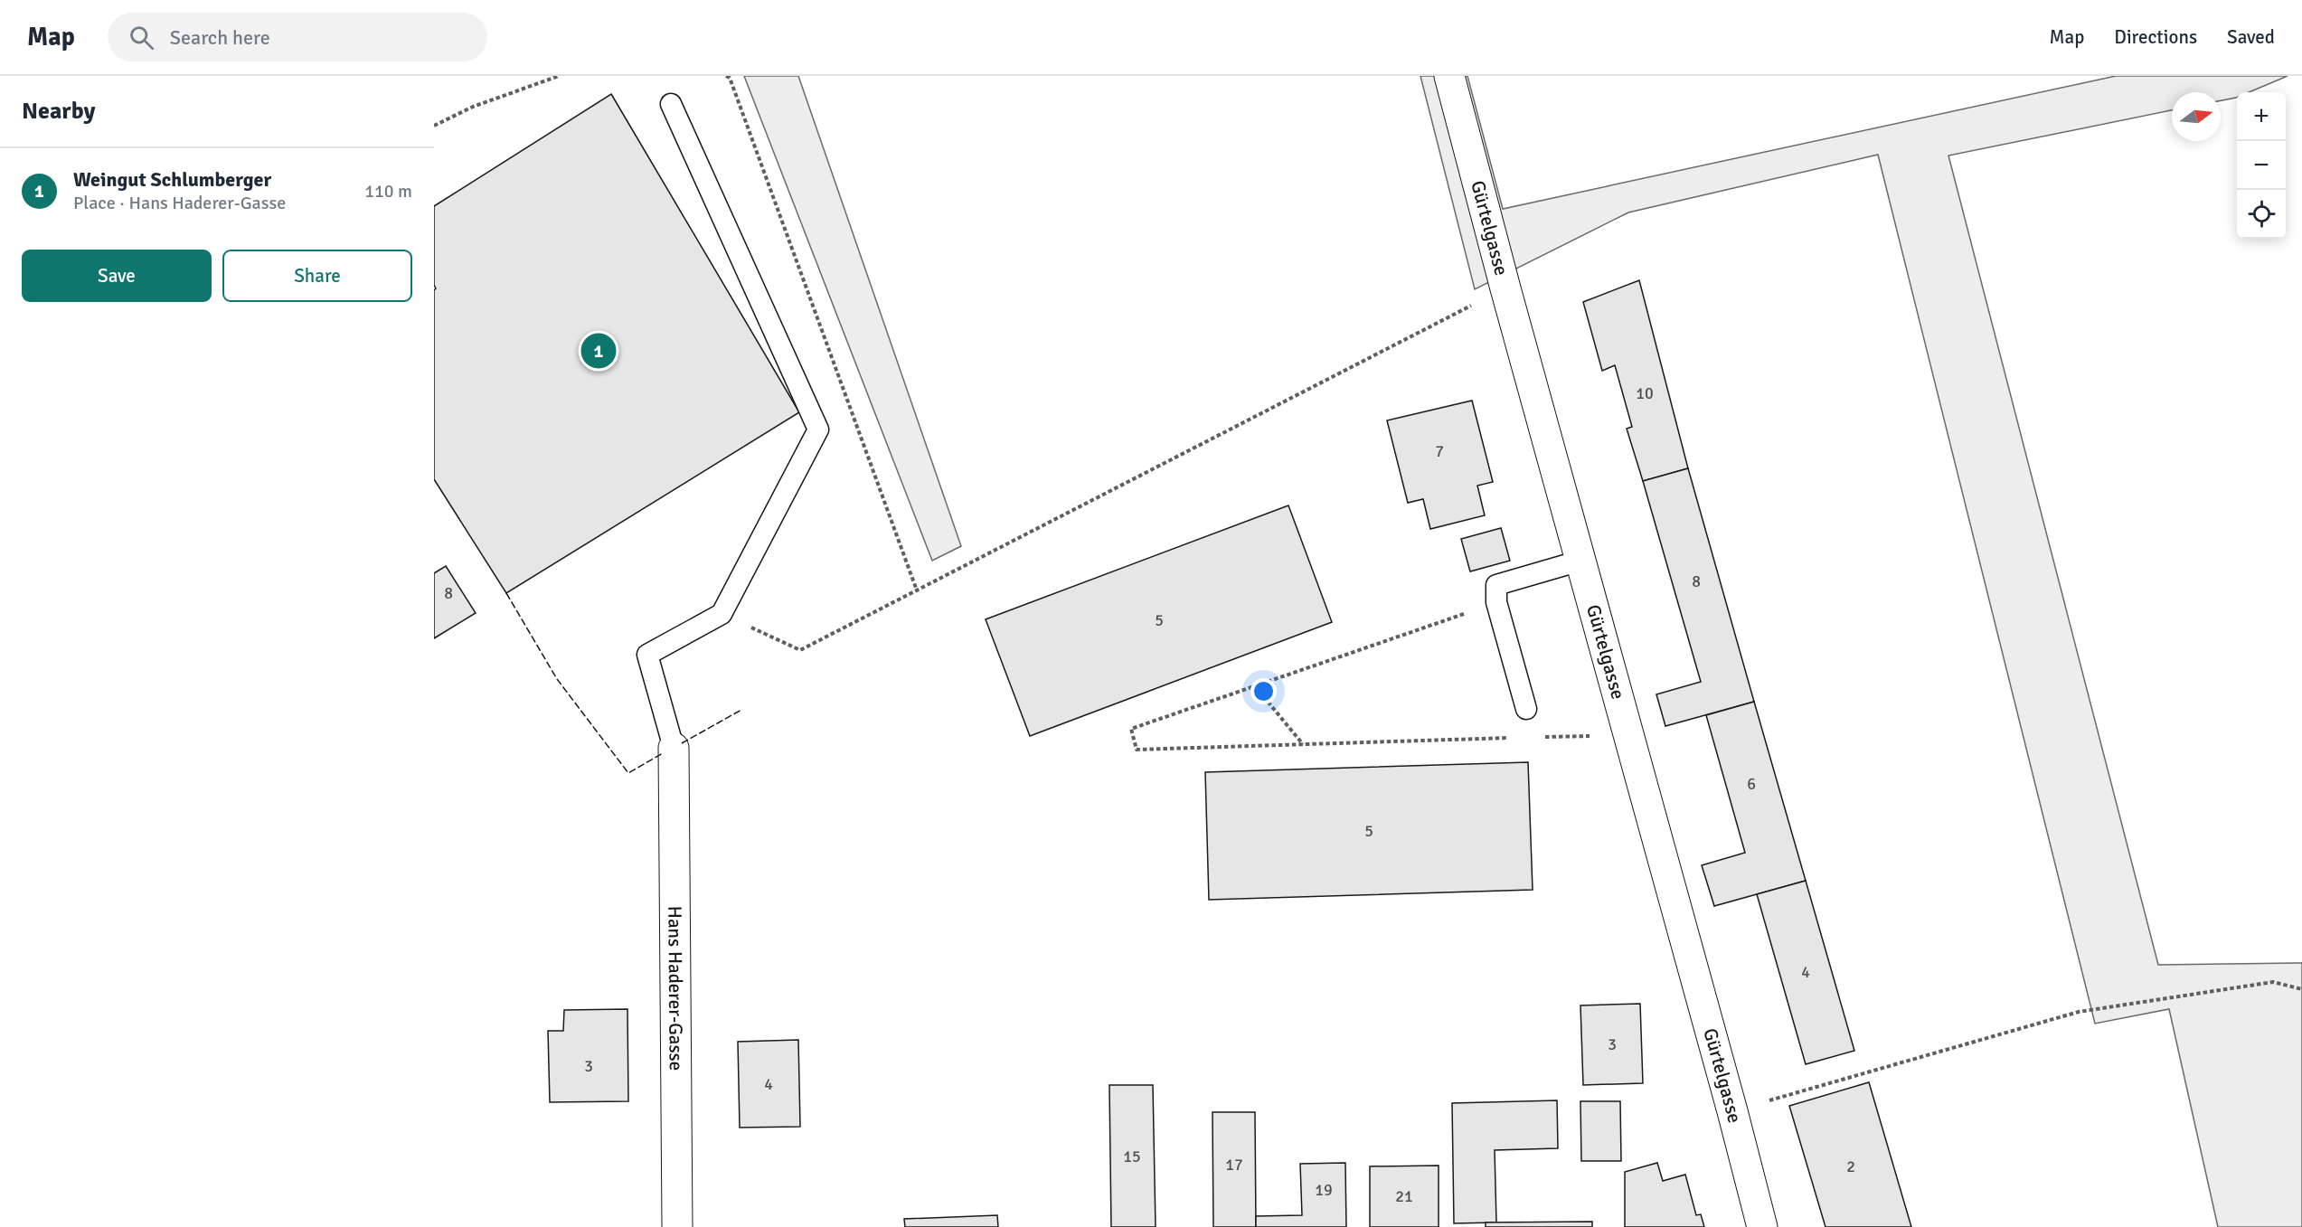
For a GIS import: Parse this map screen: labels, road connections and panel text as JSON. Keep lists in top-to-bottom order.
{
  "streets": {
    "street": ["Gürtelgasse", "Hans Haderer-Gasse"]
  },
  "house_numbers": [
    "10",
    "7",
    "8",
    "8",
    "5",
    "6",
    "5",
    "4",
    "3",
    "3",
    "4",
    "15",
    "17",
    "2",
    "19",
    "21"
  ],
  "north": "right",
  "page": {
    "header": "Map",
    "search": "Search here",
    "nav": ["Map", "Directions", "Saved"],
    "heading": "Nearby",
    "map_buttons": ["+", "−"],
    "list": [
      {
        "mark": "1",
        "name": "Weingut Schlumberger",
        "note": "Place · Hans Haderer-Gasse",
        "value": "110 m"
      }
    ],
    "buttons": ["Save", "Share"],
    "pins": "1"
  }
}
